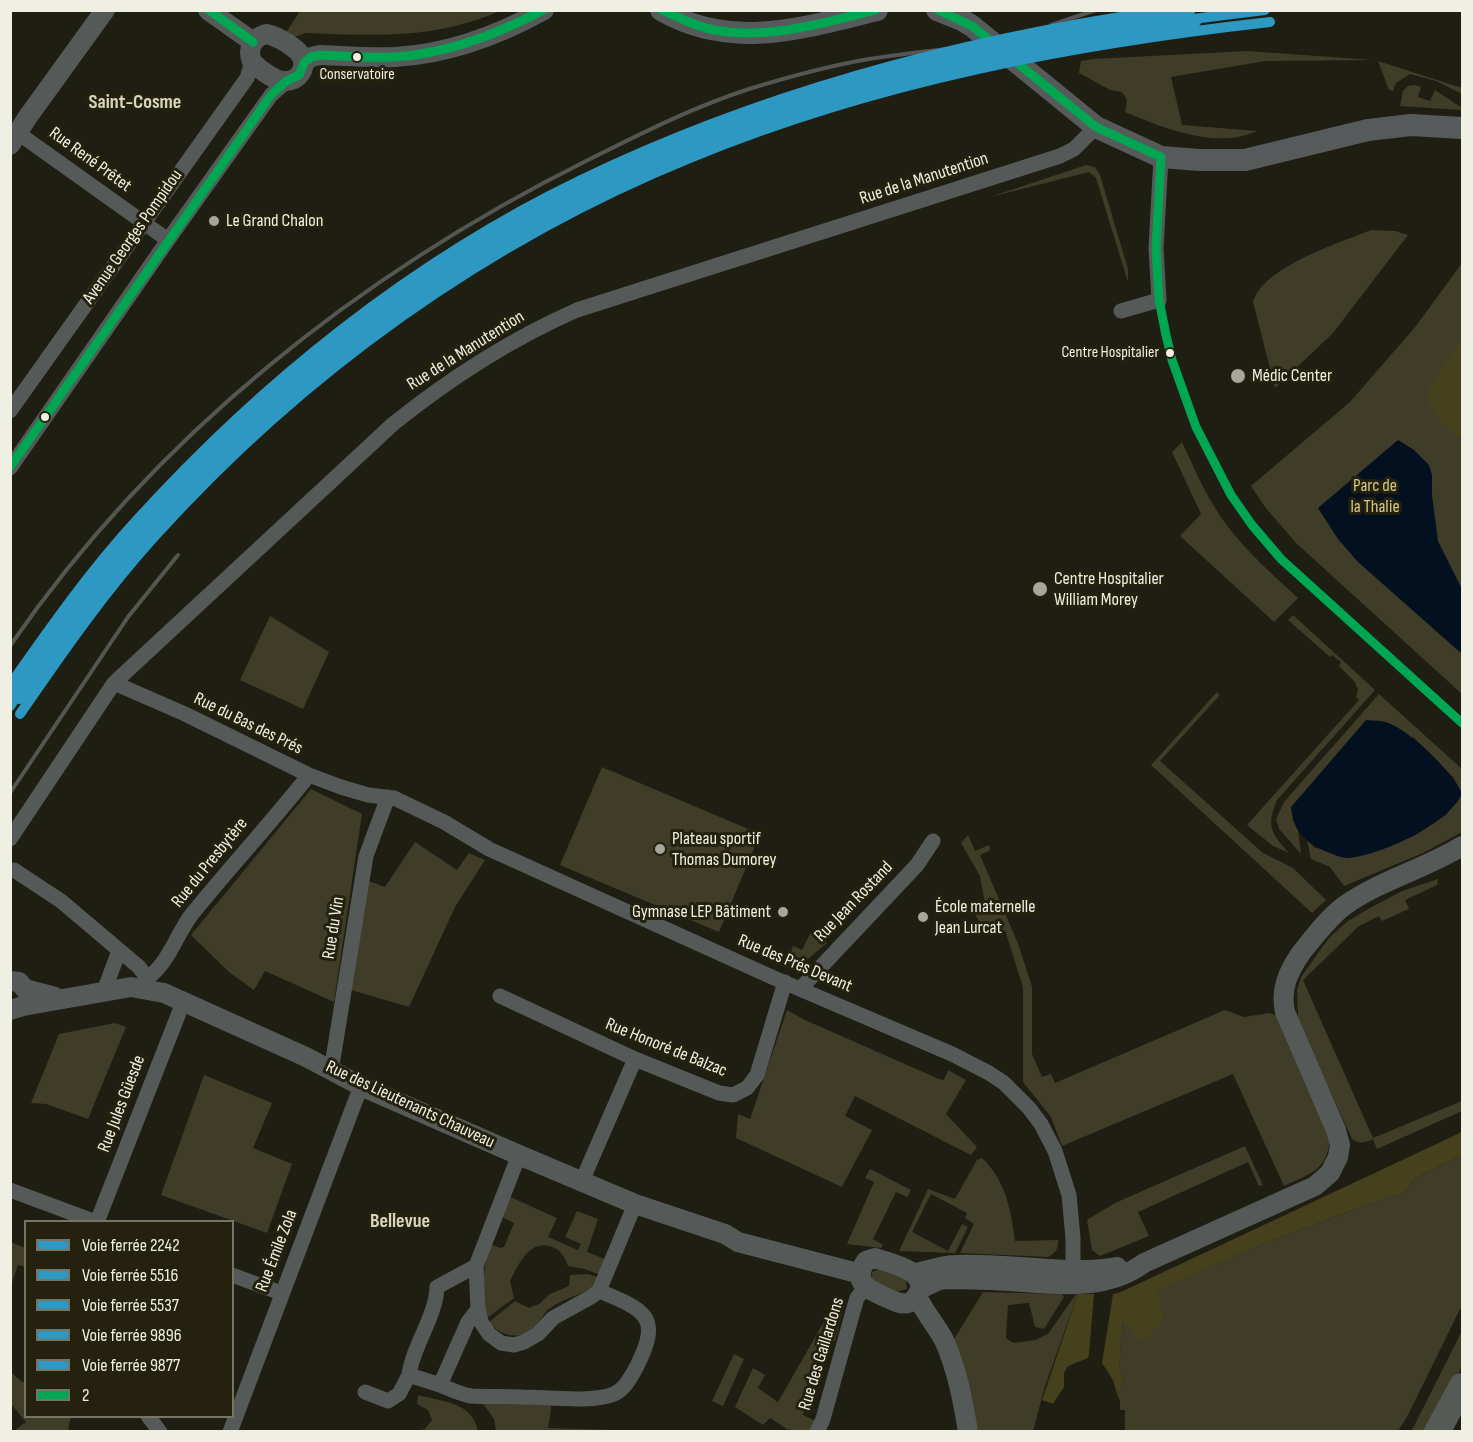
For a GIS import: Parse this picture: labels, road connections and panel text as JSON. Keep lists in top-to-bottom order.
{
  "streets": {
    "street": [
      "Rue René Prêtet",
      "Rue de la Manutention",
      "Avenue Georges Pompidou",
      "Rue du Bas des Prés",
      "Rue du Presbytère",
      "Rue Jean Rostand",
      "Rue du Vin",
      "Rue des Prés Devant",
      "Rue Honoré de Balzac",
      "Rue Jules Güesde",
      "Rue des Lieutenants Chauveau",
      "Rue Émile Zola",
      "Rue des Gaillardons"
    ]
  },
  "crossings": [
    ["Rue René Prêtet", "Avenue Georges Pompidou"],
    ["Rue de la Manutention", "Rue du Bas des Prés"],
    ["Rue du Bas des Prés", "Rue du Presbytère"],
    ["Rue du Bas des Prés", "Rue des Prés Devant"],
    ["Rue du Presbytère", "Rue des Lieutenants Chauveau"],
    ["Rue Jean Rostand", "Rue des Prés Devant"],
    ["Rue du Vin", "Rue des Prés Devant"],
    ["Rue du Vin", "Rue des Lieutenants Chauveau"],
    ["Rue des Prés Devant", "Rue Honoré de Balzac"],
    ["Rue Jules Güesde", "Rue des Lieutenants Chauveau"],
    ["Rue des Lieutenants Chauveau", "Rue Émile Zola"],
    ["Rue des Lieutenants Chauveau", "Rue des Gaillardons"]
  ],
  "districts": ["Saint-Cosme", "Bellevue"],
  "parks": ["Parc de la Thalie"],
  "places": [
    "Conservatoire",
    "Le Grand Chalon",
    "Centre Hospitalier",
    "Médic Center",
    "Centre Hospitalier William Morey",
    "Plateau sportif Thomas Dumorey",
    "Gymnase LEP Bâtiment",
    "École maternelle Jean Lurcat"
  ],
  "lines": [
    "rail line 2242",
    "rail line 5537",
    "rail line 9896",
    "transit line 2",
    "rail line 5516",
    "rail line 9877"
  ],
  "legend": [
    "Voie ferrée 2242",
    "Voie ferrée 5516",
    "Voie ferrée 5537",
    "Voie ferrée 9896",
    "Voie ferrée 9877",
    "2"
  ]
}
